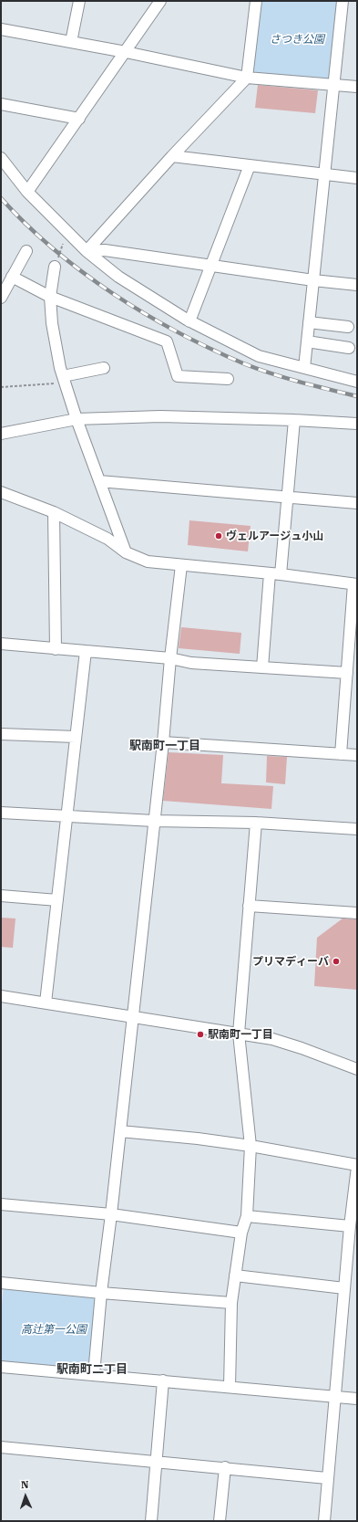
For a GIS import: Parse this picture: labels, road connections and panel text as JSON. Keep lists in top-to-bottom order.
{
  "districts": ["駅南町一丁目", "駅南町二丁目"],
  "parks": ["さつき公園", "高辻第一公園"],
  "places": ["ヴェルアージュ小山", "プリマディーバ", "駅南町一丁目"],
  "north": "top"
}
